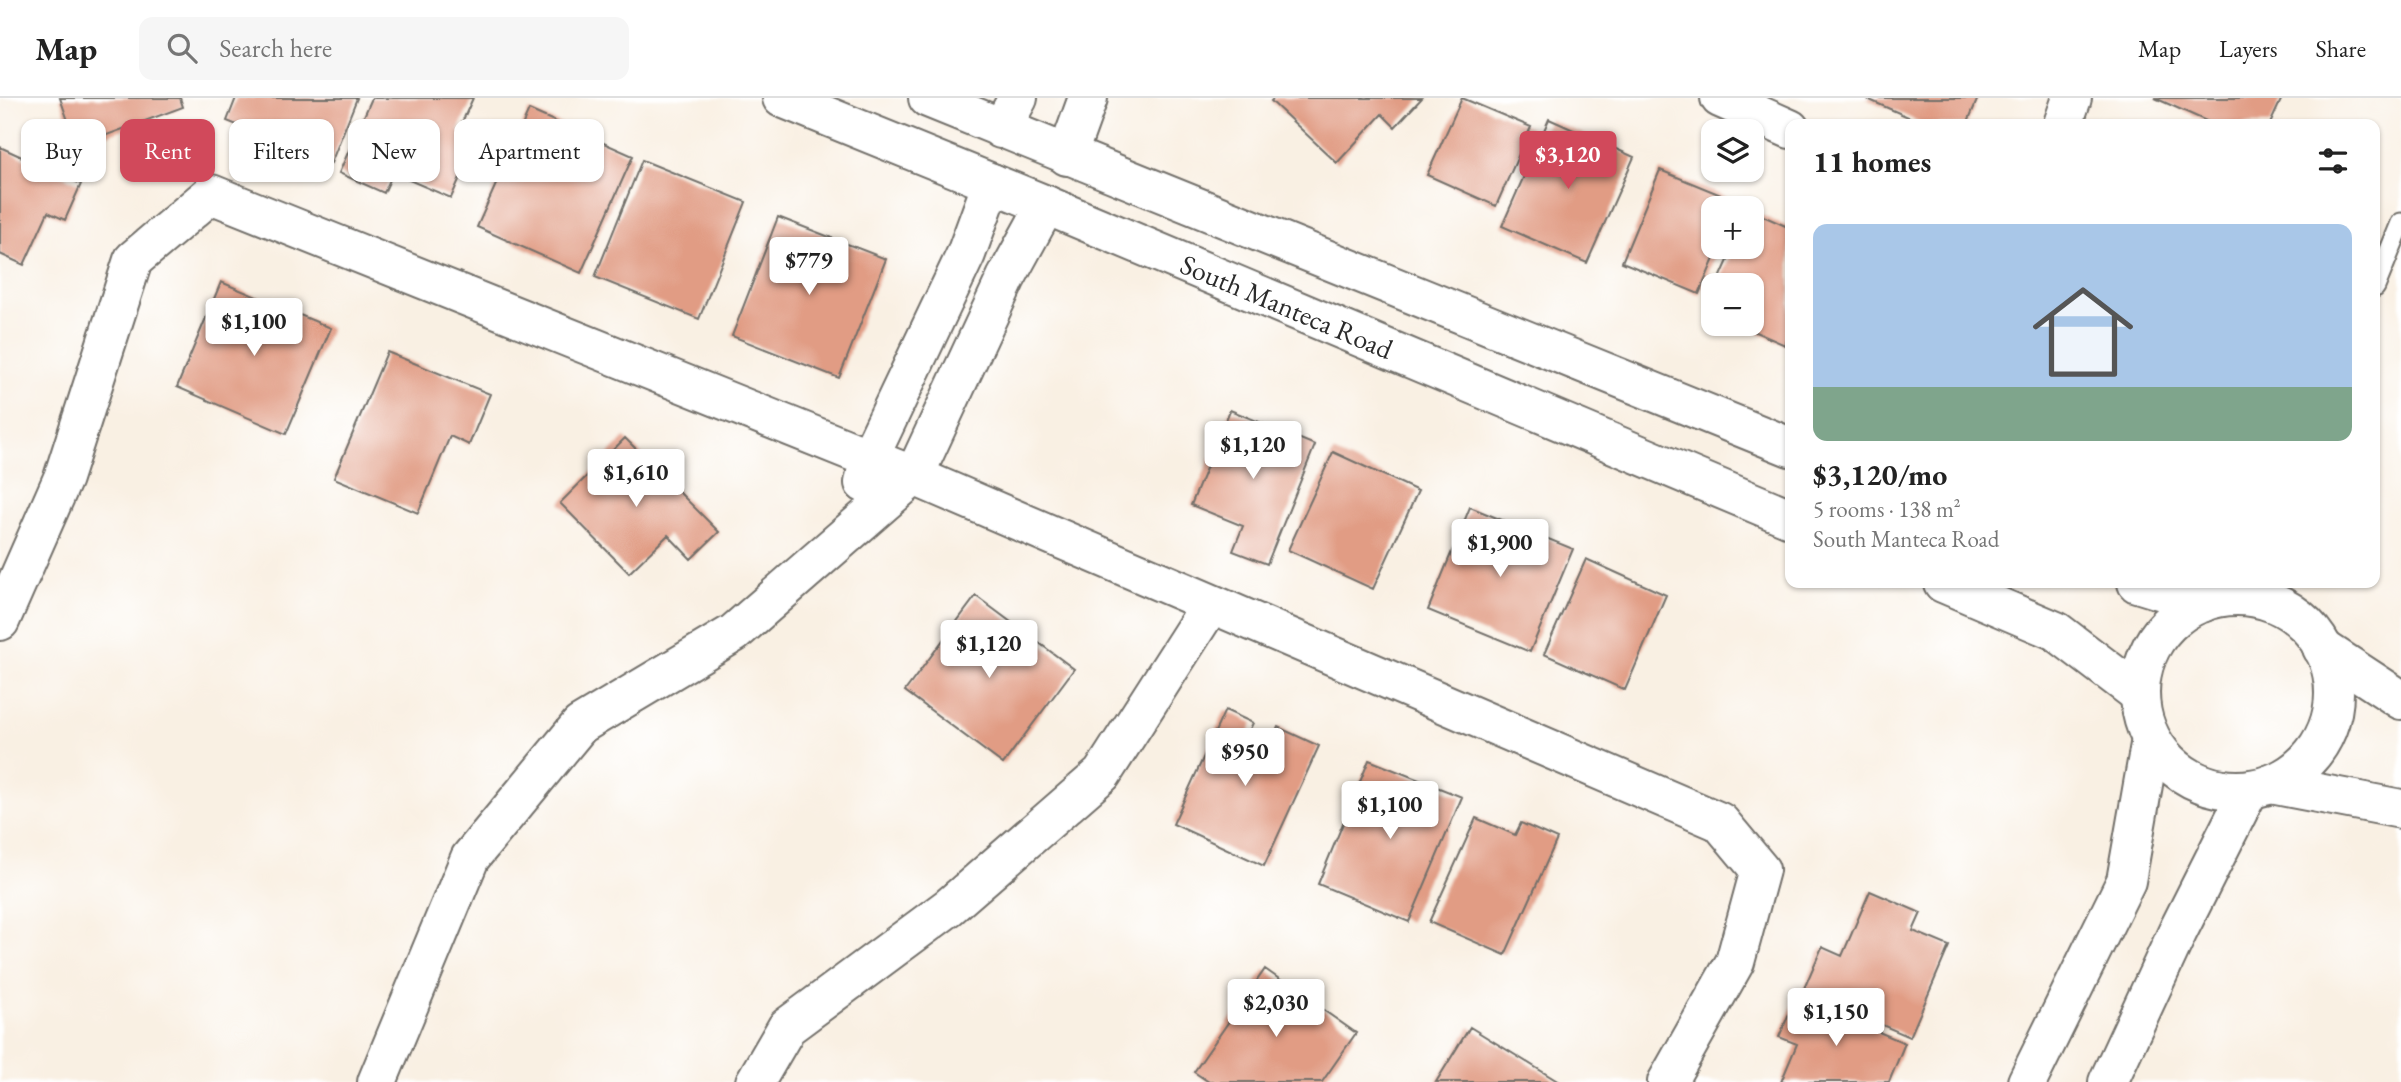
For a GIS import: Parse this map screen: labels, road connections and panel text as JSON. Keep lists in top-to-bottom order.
{
  "streets": {
    "street": ["South Manteca Road"]
  },
  "page": {
    "header": "Map",
    "search": "Search here",
    "nav": ["Map", "Layers", "Share"],
    "map_buttons": ["+", "−"],
    "chip": [
      "Buy",
      "Rent",
      "Filters",
      "New",
      "Apartment"
    ],
    "heading": "11 homes",
    "price": [
      "$3,120",
      "$779",
      "$1,100",
      "$1,120",
      "$1,610",
      "$1,900",
      "$1,120",
      "$950",
      "$1,100",
      "$2,030",
      "$1,150"
    ],
    "list": [
      {
        "name": "$3,120/mo",
        "note": "5 rooms · 138 m² · South Manteca Road"
      }
    ]
  }
}
